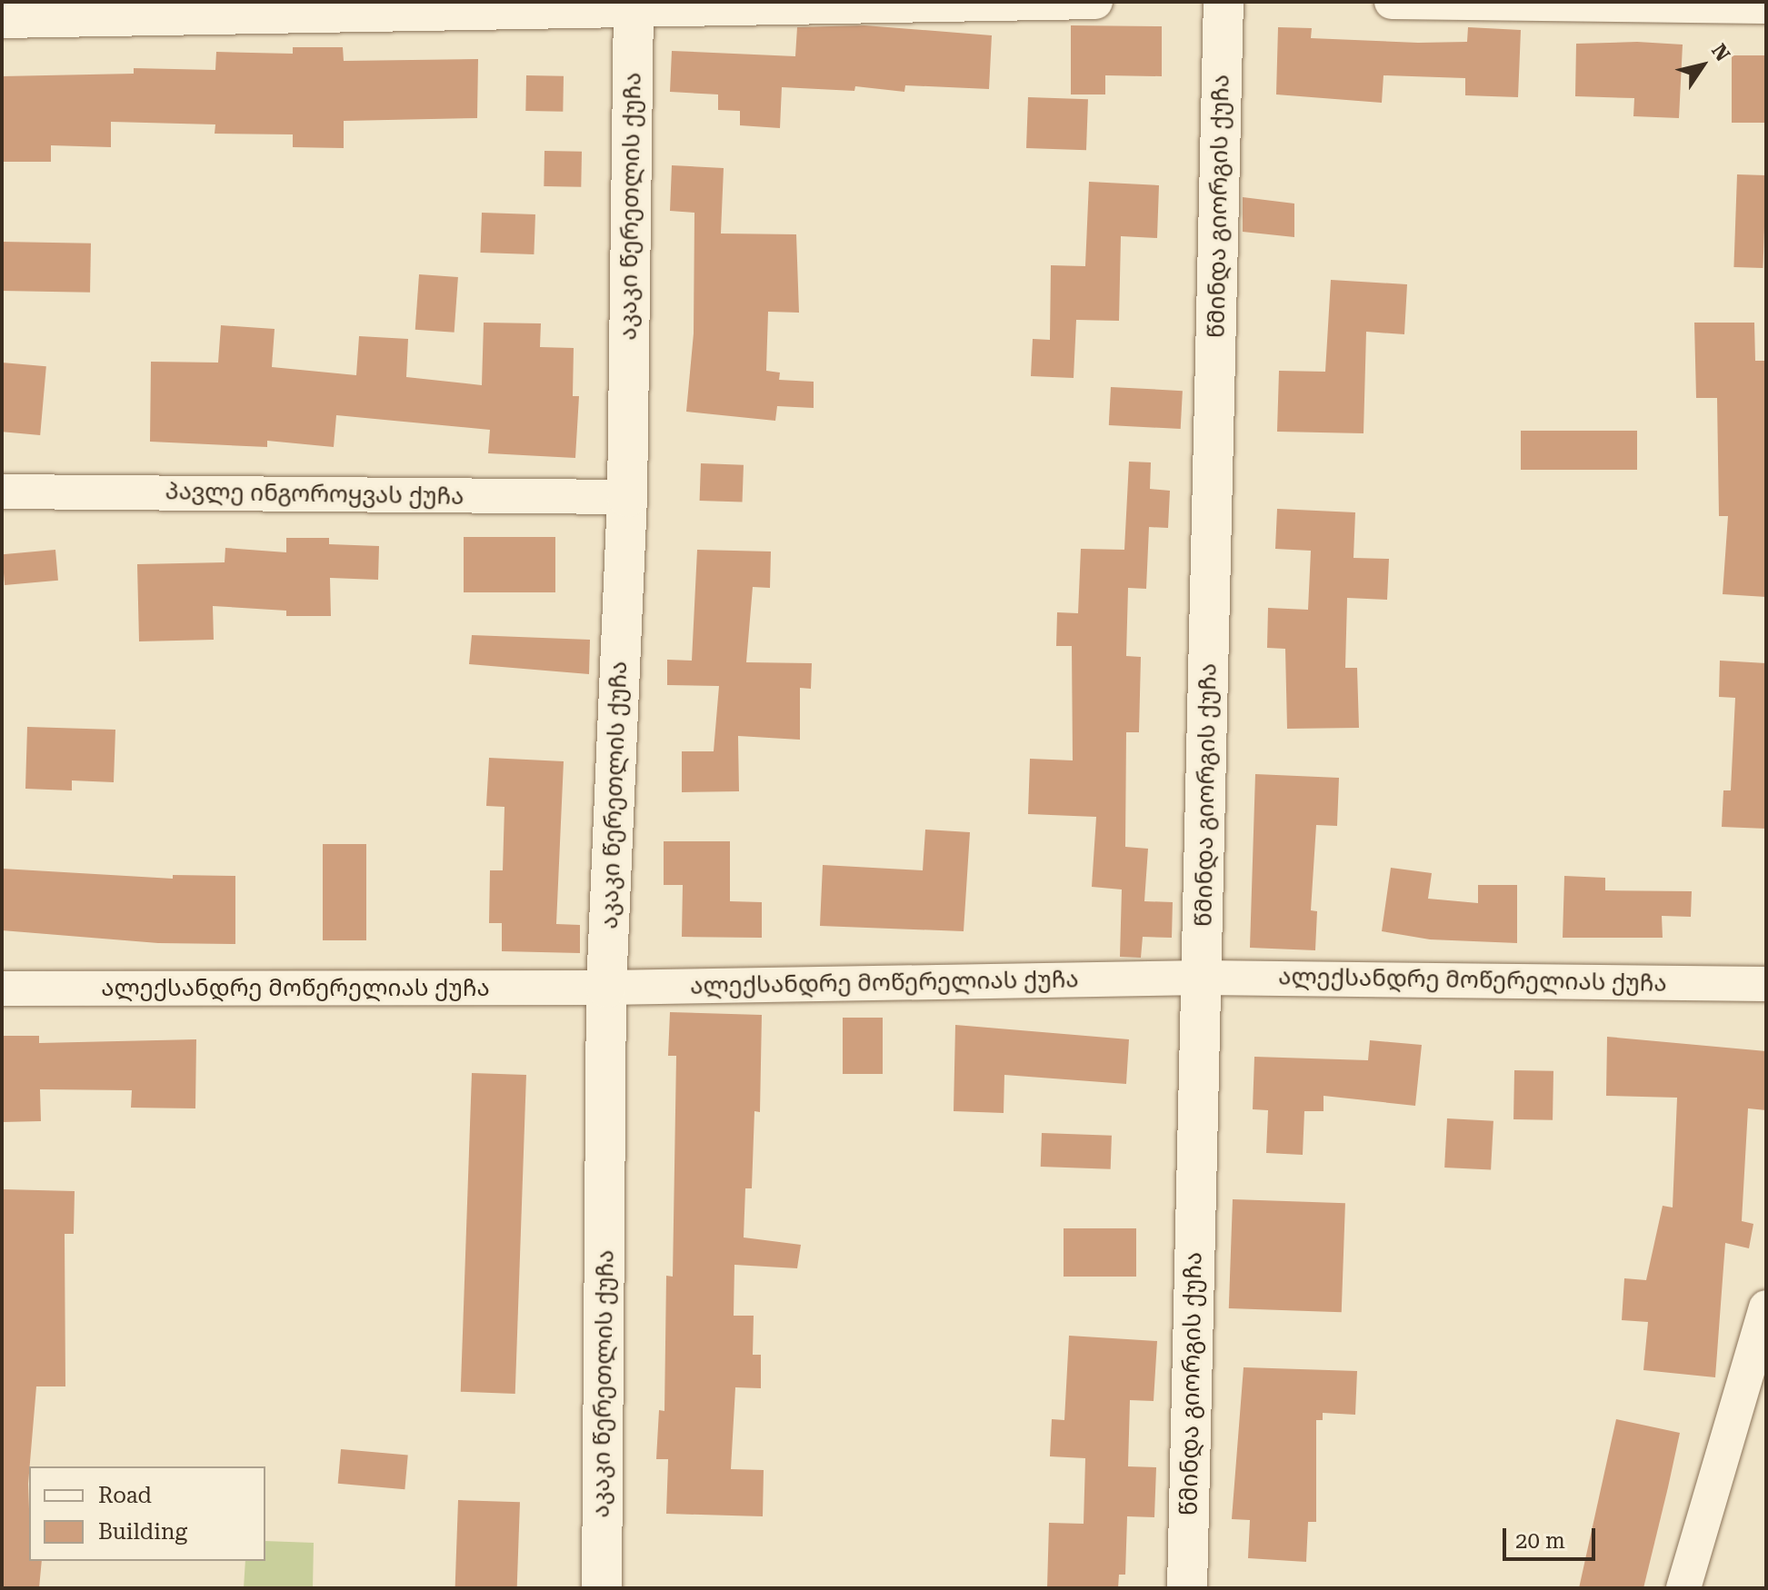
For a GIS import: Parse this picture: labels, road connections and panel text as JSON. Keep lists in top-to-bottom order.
{
  "streets": {
    "main road": ["აკაკი წერეთლის ქუჩა", "წმინდა გიორგის ქუჩა"],
    "street": ["პავლე ინგოროყვას ქუჩა", "ალექსანდრე მოწერელიას ქუჩა"]
  },
  "crossings": [
    ["აკაკი წერეთლის ქუჩა", "პავლე ინგოროყვას ქუჩა"],
    ["აკაკი წერეთლის ქუჩა", "ალექსანდრე მოწერელიას ქუჩა"],
    ["წმინდა გიორგის ქუჩა", "ალექსანდრე მოწერელიას ქუჩა"]
  ],
  "legend": ["Road", "Building"],
  "scale_bar": "20 m",
  "north": "top right"
}
